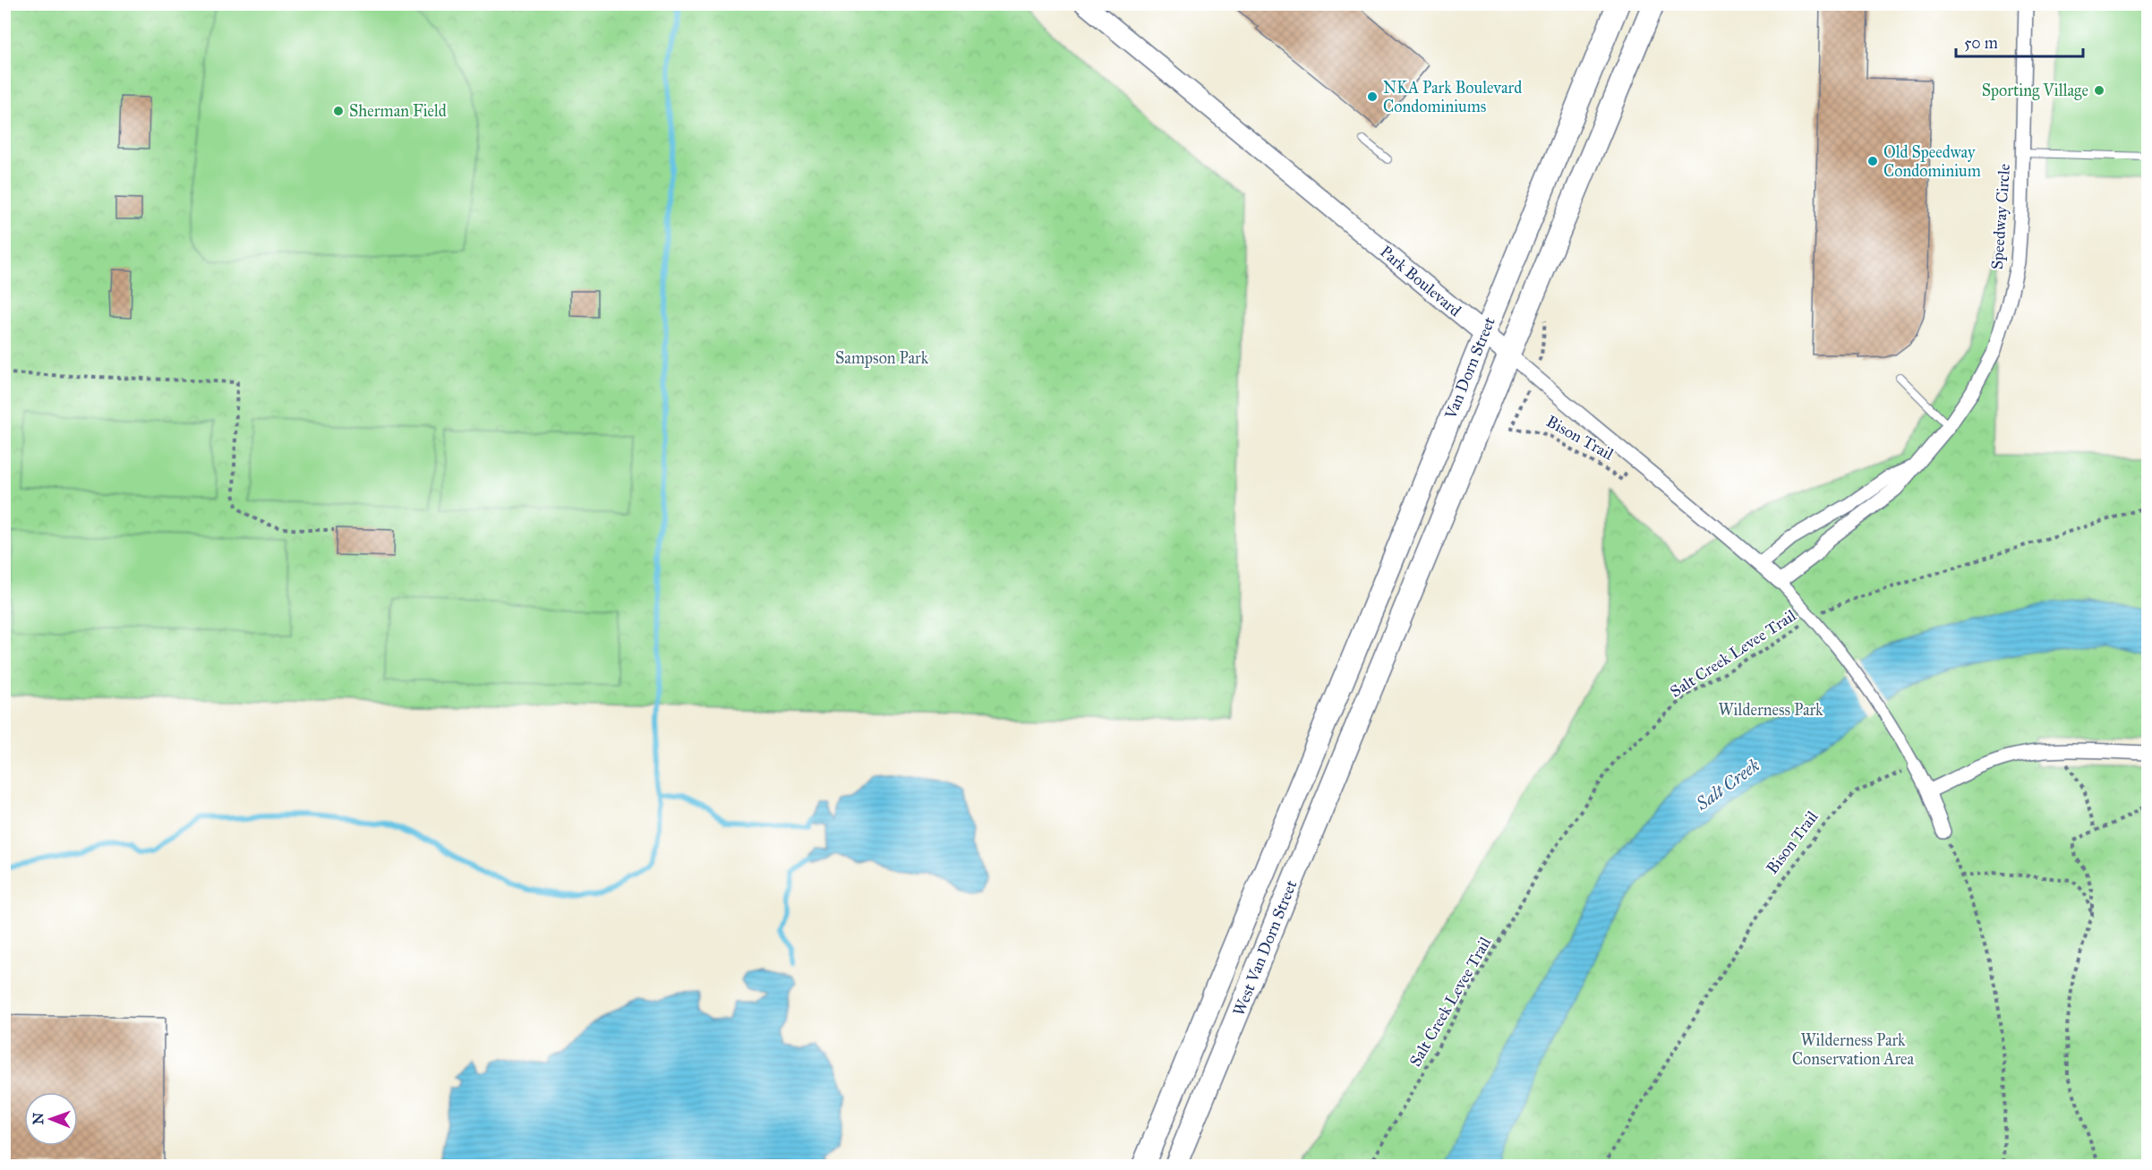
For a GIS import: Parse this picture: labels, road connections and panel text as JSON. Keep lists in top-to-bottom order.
{
  "streets": {
    "main road": ["Park Boulevard", "Van Dorn Street", "West Van Dorn Street"],
    "street": ["Speedway Circle"],
    "path": ["Bison Trail", "Salt Creek Levee Trail"]
  },
  "crossings": [
    ["Speedway Circle", "Park Boulevard"],
    ["Park Boulevard", "Van Dorn Street"],
    ["Park Boulevard", "Bison Trail"],
    ["Van Dorn Street", "West Van Dorn Street"]
  ],
  "water": ["Salt Creek"],
  "parks": ["Sampson Park", "Wilderness Park", "Wilderness Park Conservation Area"],
  "places": [
    "Sporting Village",
    "NKA Park Boulevard Condominiums",
    "Sherman Field",
    "Old Speedway Condominium"
  ],
  "scale_bar": "50 m",
  "north": "left"
}
